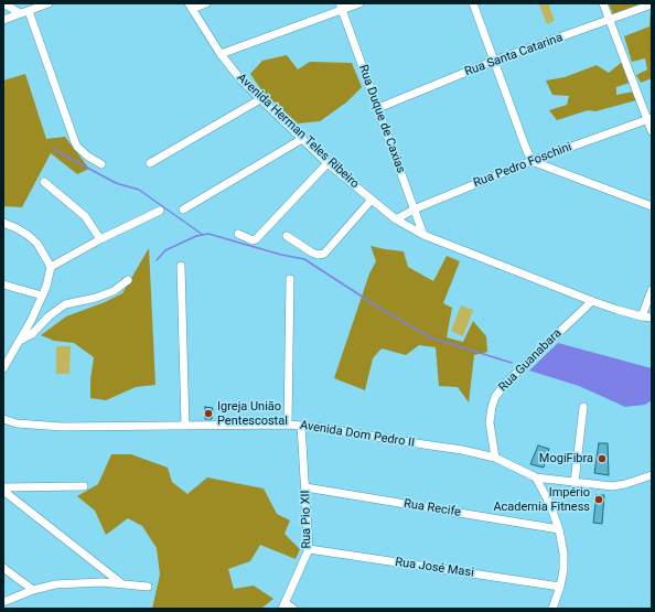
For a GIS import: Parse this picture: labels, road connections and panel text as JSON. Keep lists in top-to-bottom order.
{
  "streets": {
    "street": [
      "Rua Santa Catarina",
      "Rua Duque de Caxias",
      "Avenida Herman Teles Ribeiro",
      "Rua Pedro Foschini",
      "Rua Guanabara",
      "Avenida Dom Pedro II",
      "Rua Recife",
      "Rua Pio XII",
      "Rua José Masi"
    ]
  },
  "crossings": [
    ["Rua Santa Catarina", "Rua Duque de Caxias"],
    ["Rua Duque de Caxias", "Avenida Herman Teles Ribeiro"],
    ["Rua Duque de Caxias", "Rua Pedro Foschini"],
    ["Avenida Herman Teles Ribeiro", "Rua Pedro Foschini"],
    ["Avenida Herman Teles Ribeiro", "Rua Guanabara"],
    ["Rua Guanabara", "Avenida Dom Pedro II"],
    ["Avenida Dom Pedro II", "Rua Pio XII"],
    ["Rua Recife", "Rua Pio XII"],
    ["Rua Pio XII", "Rua José Masi"]
  ],
  "places": ["Igreja União Pentescostal", "MogiFibra", "Império Academia Fitness"]
}
